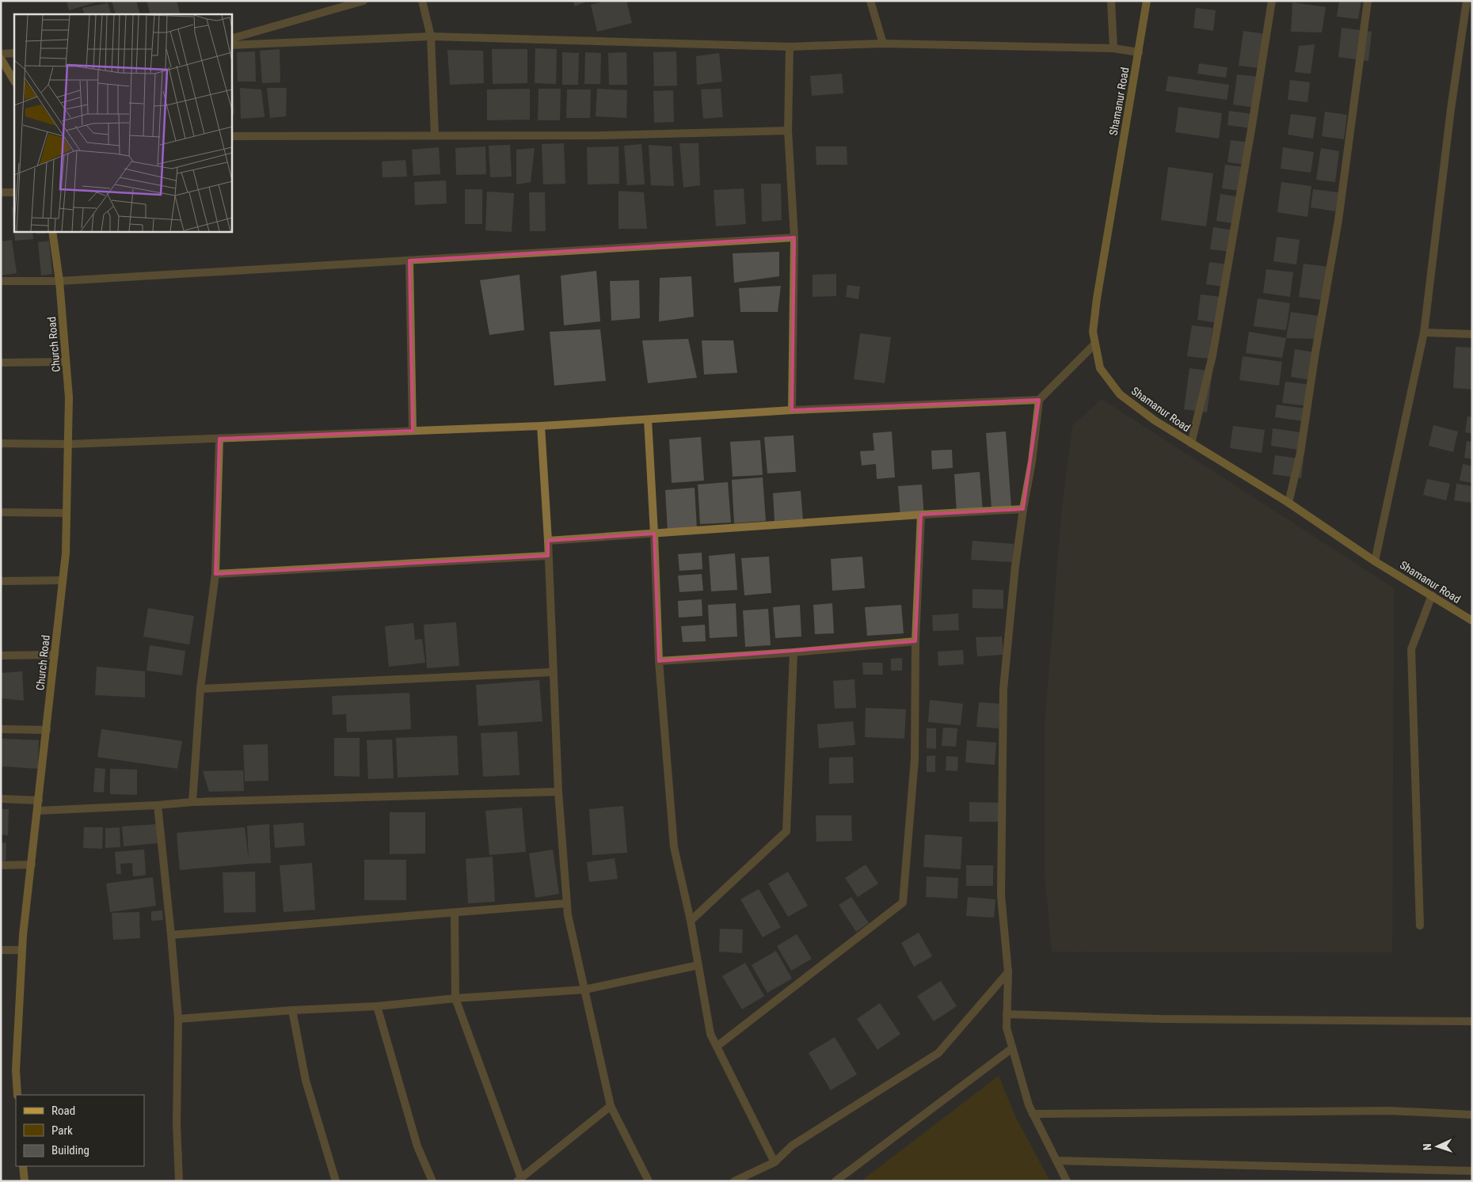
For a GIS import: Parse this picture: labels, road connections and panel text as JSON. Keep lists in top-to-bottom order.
{
  "streets": {
    "main road": ["Shamanur Road", "Church Road"]
  },
  "legend": ["Road", "Park", "Building"],
  "north": "left"
}
